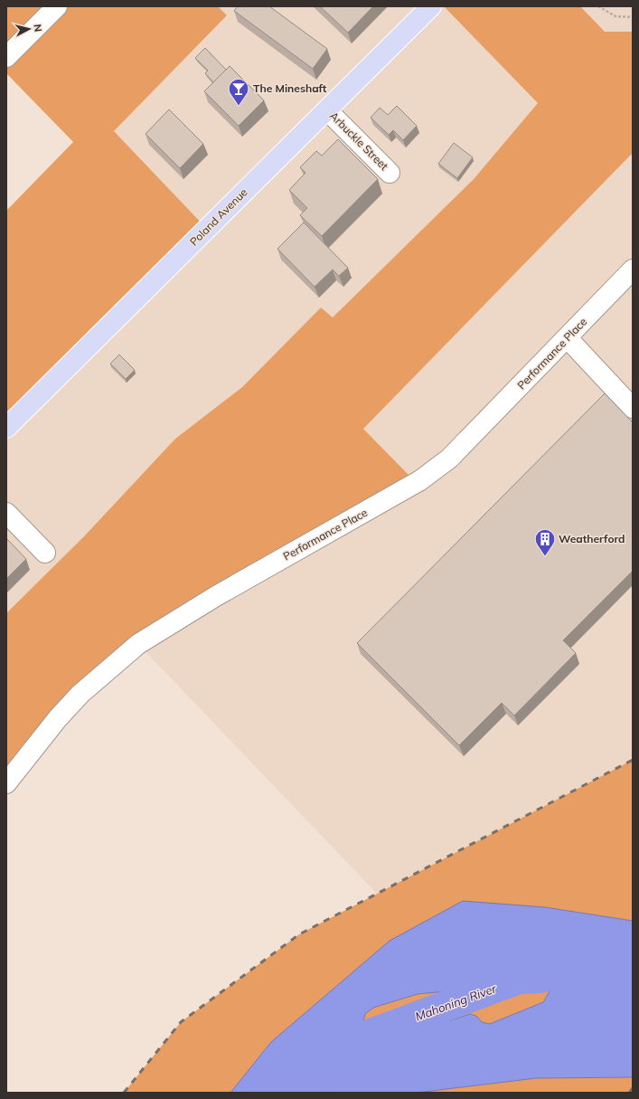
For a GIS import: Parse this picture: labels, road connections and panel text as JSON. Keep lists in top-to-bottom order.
{
  "streets": {
    "main road": ["Poland Avenue"],
    "street": ["Arbuckle Street", "Performance Place"]
  },
  "crossings": [
    ["Arbuckle Street", "Poland Avenue"]
  ],
  "water": ["Mahoning River"],
  "places": {
    "bar": ["The Mineshaft"],
    "building": ["Weatherford"]
  },
  "north": "right"
}
